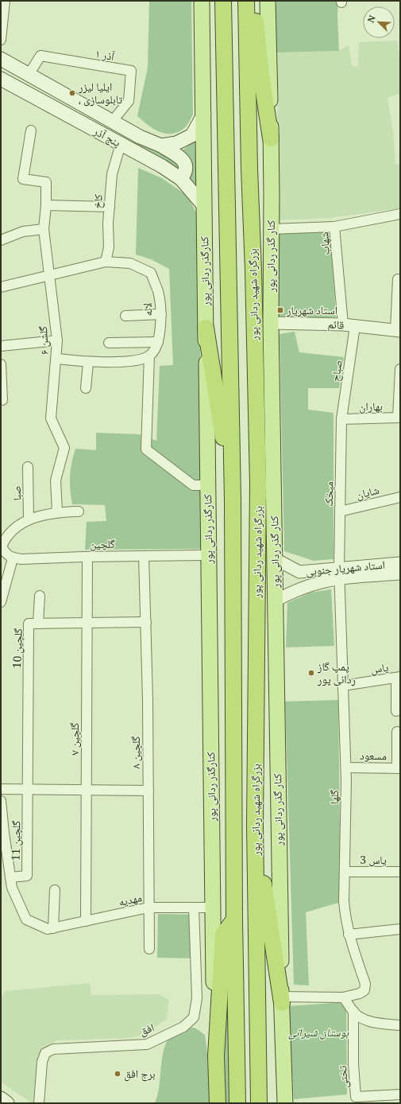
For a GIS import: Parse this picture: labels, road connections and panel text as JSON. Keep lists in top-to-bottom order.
{
  "streets": {
    "highway": ["بزرگراه شهید ردانی پور"],
    "main road": ["پنج آذر", "کنار گذر ردانی پور", "کنارگذر ردانی پور"],
    "street": [
      "آذر ۱",
      "کاخ",
      "شهاب",
      "لاله",
      "قائم",
      "گلشن ۶",
      "صباح",
      "بهاران",
      "شایان",
      "صبا",
      "میخک",
      "گلچین",
      "استاد شهریار جنوبی",
      "گلچین 10",
      "یاس",
      "گلچین ۷",
      "گلچین ۸",
      "مسعود",
      "گلها",
      "گلچین 11",
      "یاس 3",
      "مهدیه",
      "افق",
      "تختی"
    ]
  },
  "crossings": [
    ["آذر ۱", "پنج آذر"],
    ["پنج آذر", "کاخ"],
    ["پنج آذر", "کنارگذر ردانی پور"],
    ["کاخ", "لاله"],
    ["شهاب", "قائم"],
    ["کنار گذر ردانی پور", "قائم"],
    ["کنار گذر ردانی پور", "استاد شهریار جنوبی"],
    ["کنارگذر ردانی پور", "گلچین"],
    ["کنارگذر ردانی پور", "مهدیه"],
    ["لاله", "گلشن ۶"],
    ["قائم", "صباح"],
    ["صباح", "بهاران"],
    ["صباح", "میخک"],
    ["بهاران", "میخک"],
    ["شایان", "میخک"],
    ["میخک", "استاد شهریار جنوبی"],
    ["میخک", "گلها"],
    ["گلچین", "گلچین ۷"],
    ["گلچین", "گلچین ۸"],
    ["استاد شهریار جنوبی", "گلها"],
    ["گلچین 10", "گلچین ۷"],
    ["گلچین 10", "گلچین ۸"],
    ["گلچین 10", "گلچین 11"],
    ["یاس", "گلها"],
    ["گلچین ۷", "مهدیه"],
    ["گلچین ۸", "مهدیه"],
    ["مسعود", "گلها"],
    ["گلها", "یاس 3"],
    ["گلچین 11", "مهدیه"],
    ["مهدیه", "افق"]
  ],
  "parks": ["بوستان شیرانی"],
  "places": {
    "other": ["ایلیا لیزر ، تابلوسازی", "پمپ گاز ردانی پور", "برج افق"],
    "transit": ["استاد شهریار"]
  },
  "north": "top left"
}
